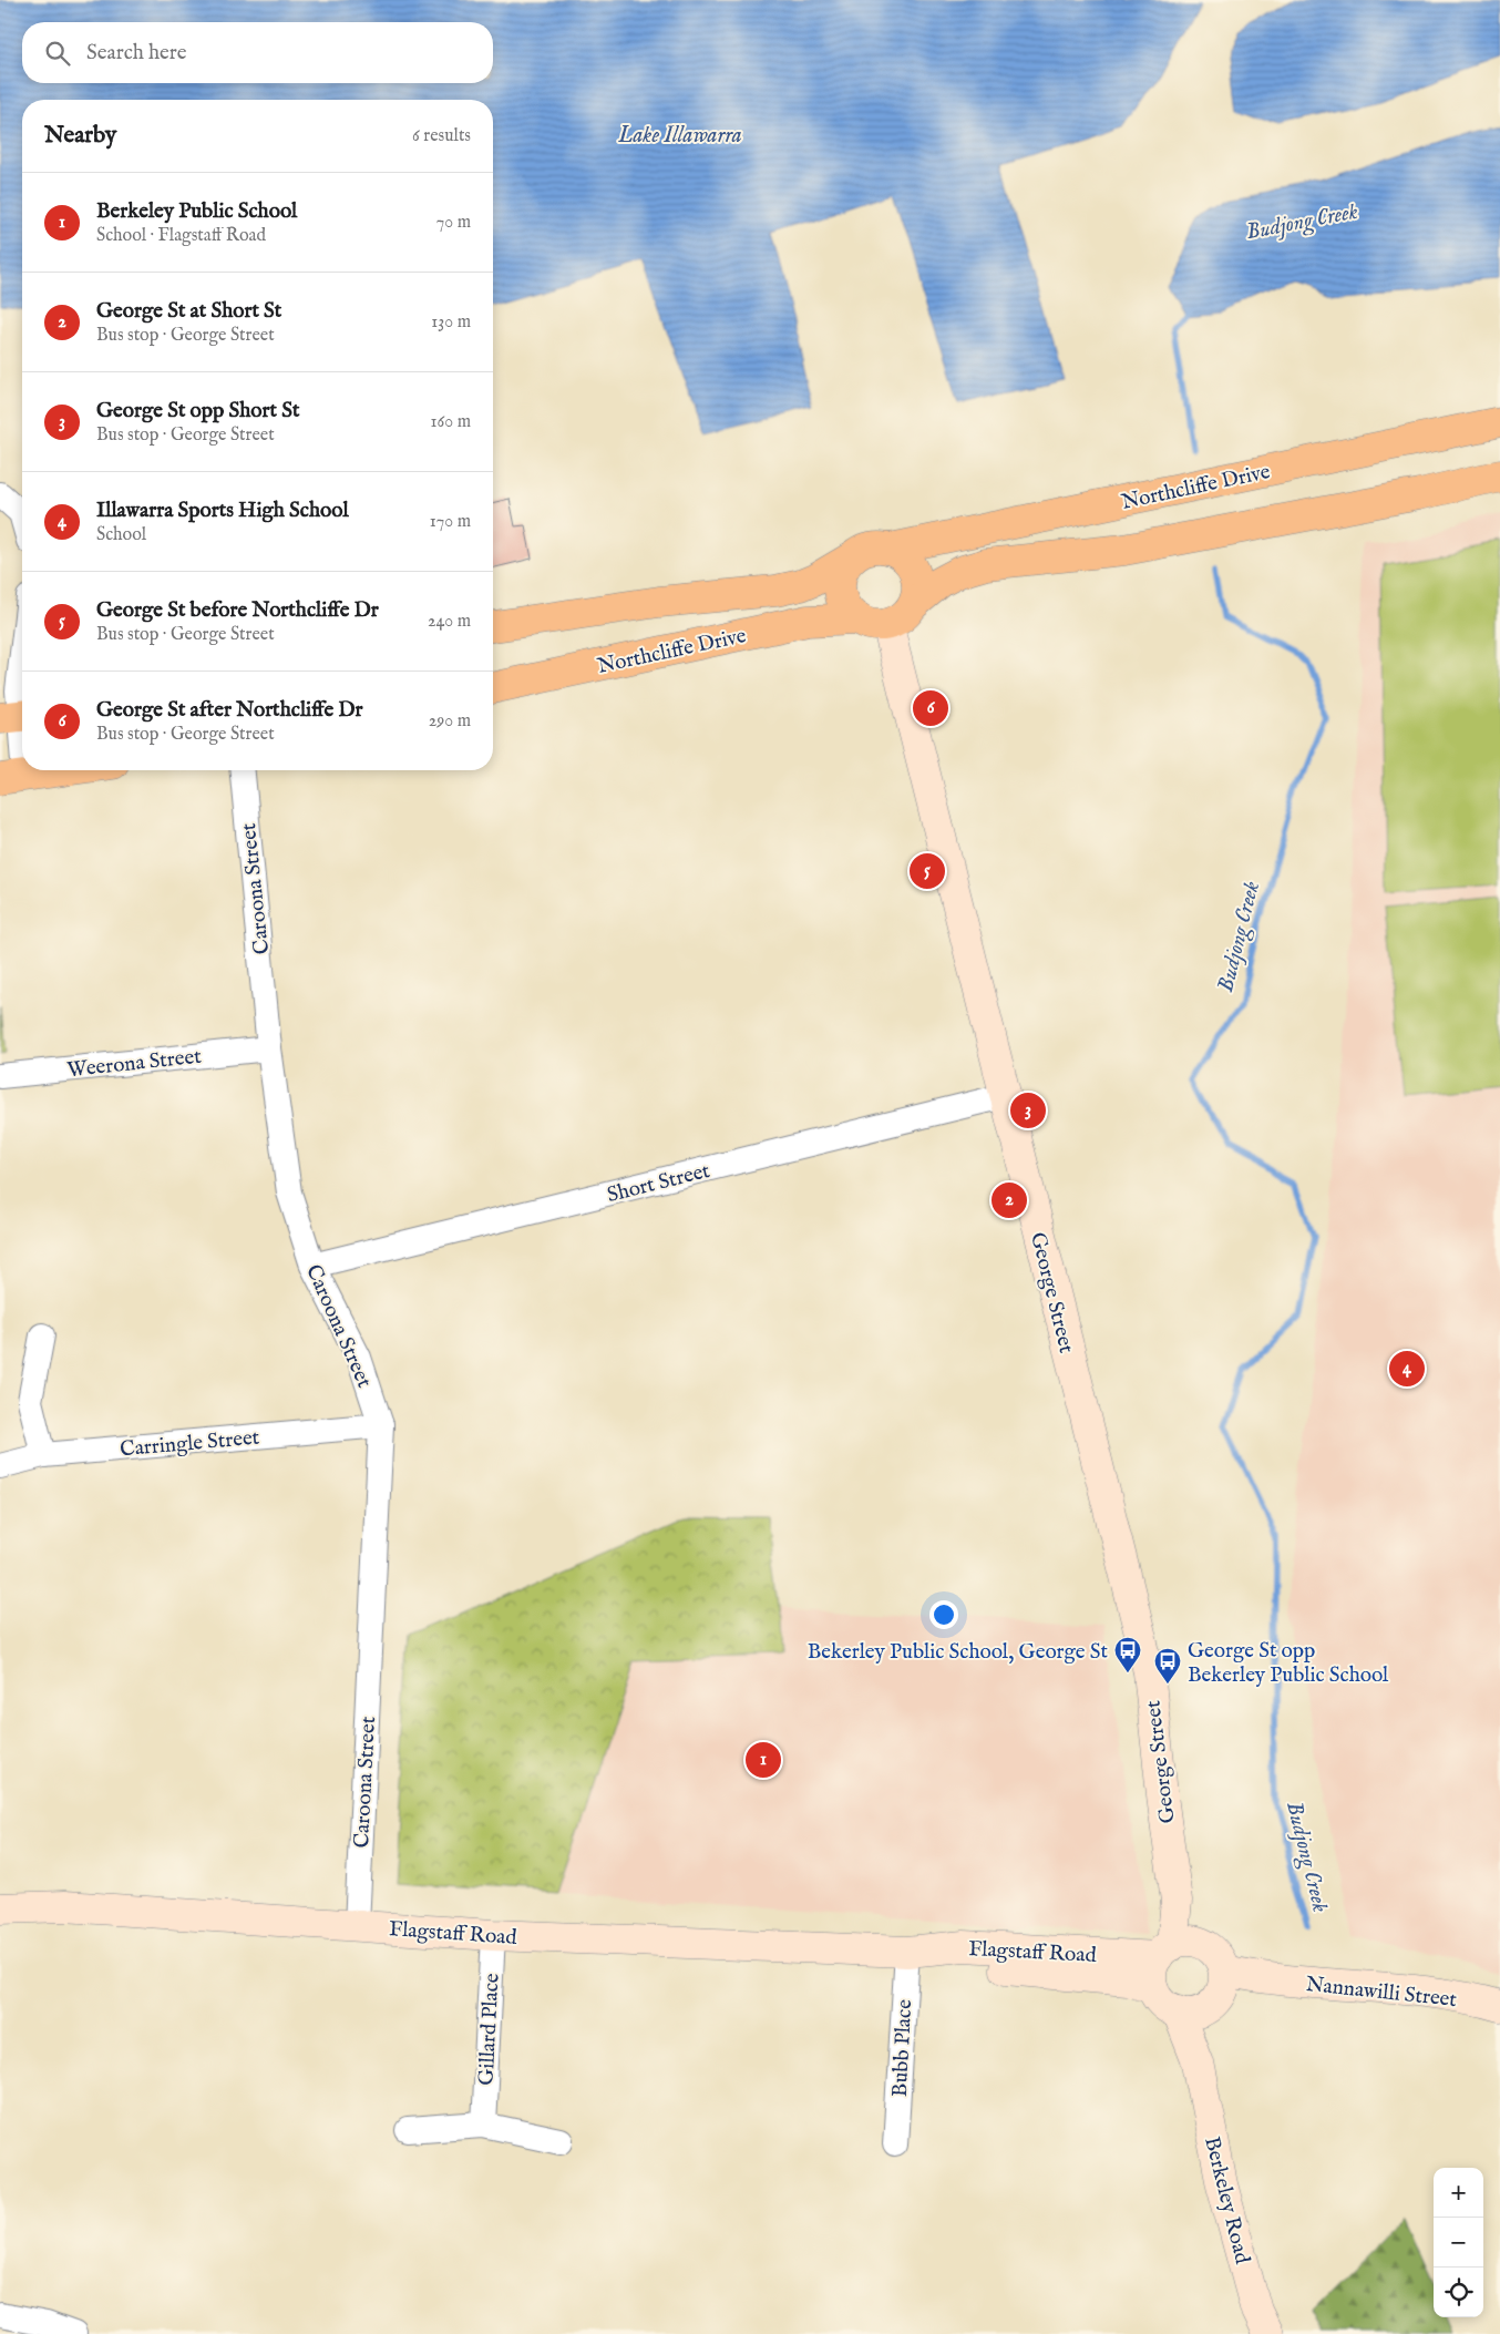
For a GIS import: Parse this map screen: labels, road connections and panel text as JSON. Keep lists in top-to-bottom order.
{
  "streets": {
    "main road": [
      "Northcliffe Drive",
      "George Street",
      "Flagstaff Road",
      "Nannawilli Street",
      "Berkeley Road"
    ],
    "street": [
      "Caroona Street",
      "Weerona Street",
      "Short Street",
      "Carringle Street",
      "Gillard Place",
      "Bubb Place"
    ]
  },
  "crossings": [
    ["Northcliffe Drive", "George Street"],
    ["Caroona Street", "Weerona Street"],
    ["Caroona Street", "Short Street"],
    ["Caroona Street", "Carringle Street"],
    ["Caroona Street", "Flagstaff Road"],
    ["Short Street", "George Street"],
    ["George Street", "Flagstaff Road"],
    ["Flagstaff Road", "Gillard Place"],
    ["Flagstaff Road", "Bubb Place"],
    ["Nannawilli Street", "Berkeley Road"]
  ],
  "water": ["Lake Illawarra", "Budjong Creek"],
  "places": {
    "bus stop": ["Bekerley Public School, George St", "George St opp Bekerley Public School"]
  },
  "page": {
    "search": "Search here",
    "heading": ["Nearby", "6 results"],
    "list": [
      {
        "mark": "1",
        "name": "Berkeley Public School",
        "note": "School · Flagstaff Road",
        "value": "70 m"
      },
      {
        "mark": "2",
        "name": "George St at Short St",
        "note": "Bus stop · George Street",
        "value": "130 m"
      },
      {
        "mark": "3",
        "name": "George St opp Short St",
        "note": "Bus stop · George Street",
        "value": "160 m"
      },
      {
        "mark": "4",
        "name": "Illawarra Sports High School",
        "note": "School",
        "value": "170 m"
      },
      {
        "mark": "5",
        "name": "George St before Northcliffe Dr",
        "note": "Bus stop · George Street",
        "value": "240 m"
      },
      {
        "mark": "6",
        "name": "George St after Northcliffe Dr",
        "note": "Bus stop · George Street",
        "value": "290 m"
      }
    ],
    "pins": [
      "6",
      "5",
      "3",
      "2",
      "4",
      "1"
    ],
    "map_buttons": ["+", "−"]
  }
}
